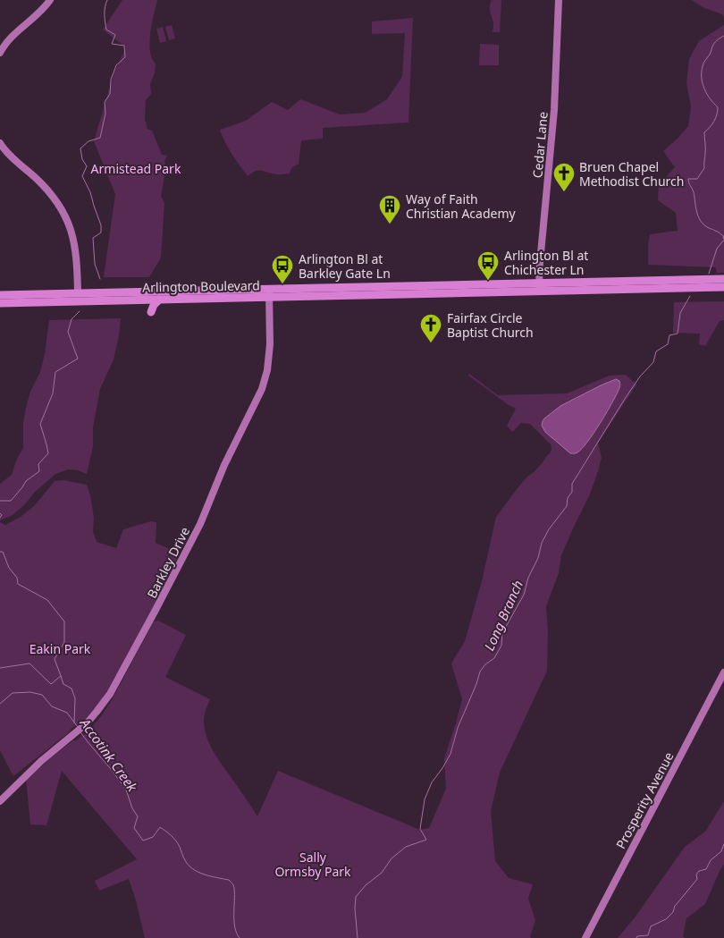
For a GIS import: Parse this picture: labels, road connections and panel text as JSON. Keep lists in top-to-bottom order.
{
  "streets": {
    "main road": ["Arlington Boulevard"],
    "street": ["Cedar Lane", "Barkley Drive", "Prosperity Avenue"]
  },
  "crossings": [
    ["Cedar Lane", "Arlington Boulevard"],
    ["Arlington Boulevard", "Barkley Drive"]
  ],
  "water": ["Long Branch", "Accotink Creek"],
  "parks": ["Armistead Park", "Eakin Park", "Sally Ormsby Park"],
  "places": {
    "church": ["Bruen Chapel Methodist Church", "Fairfax Circle Baptist Church"],
    "building": ["Way of Faith Christian Academy"],
    "bus stop": ["Arlington Bl at Chichester Ln", "Arlington Bl at Barkley Gate Ln"]
  }
}
